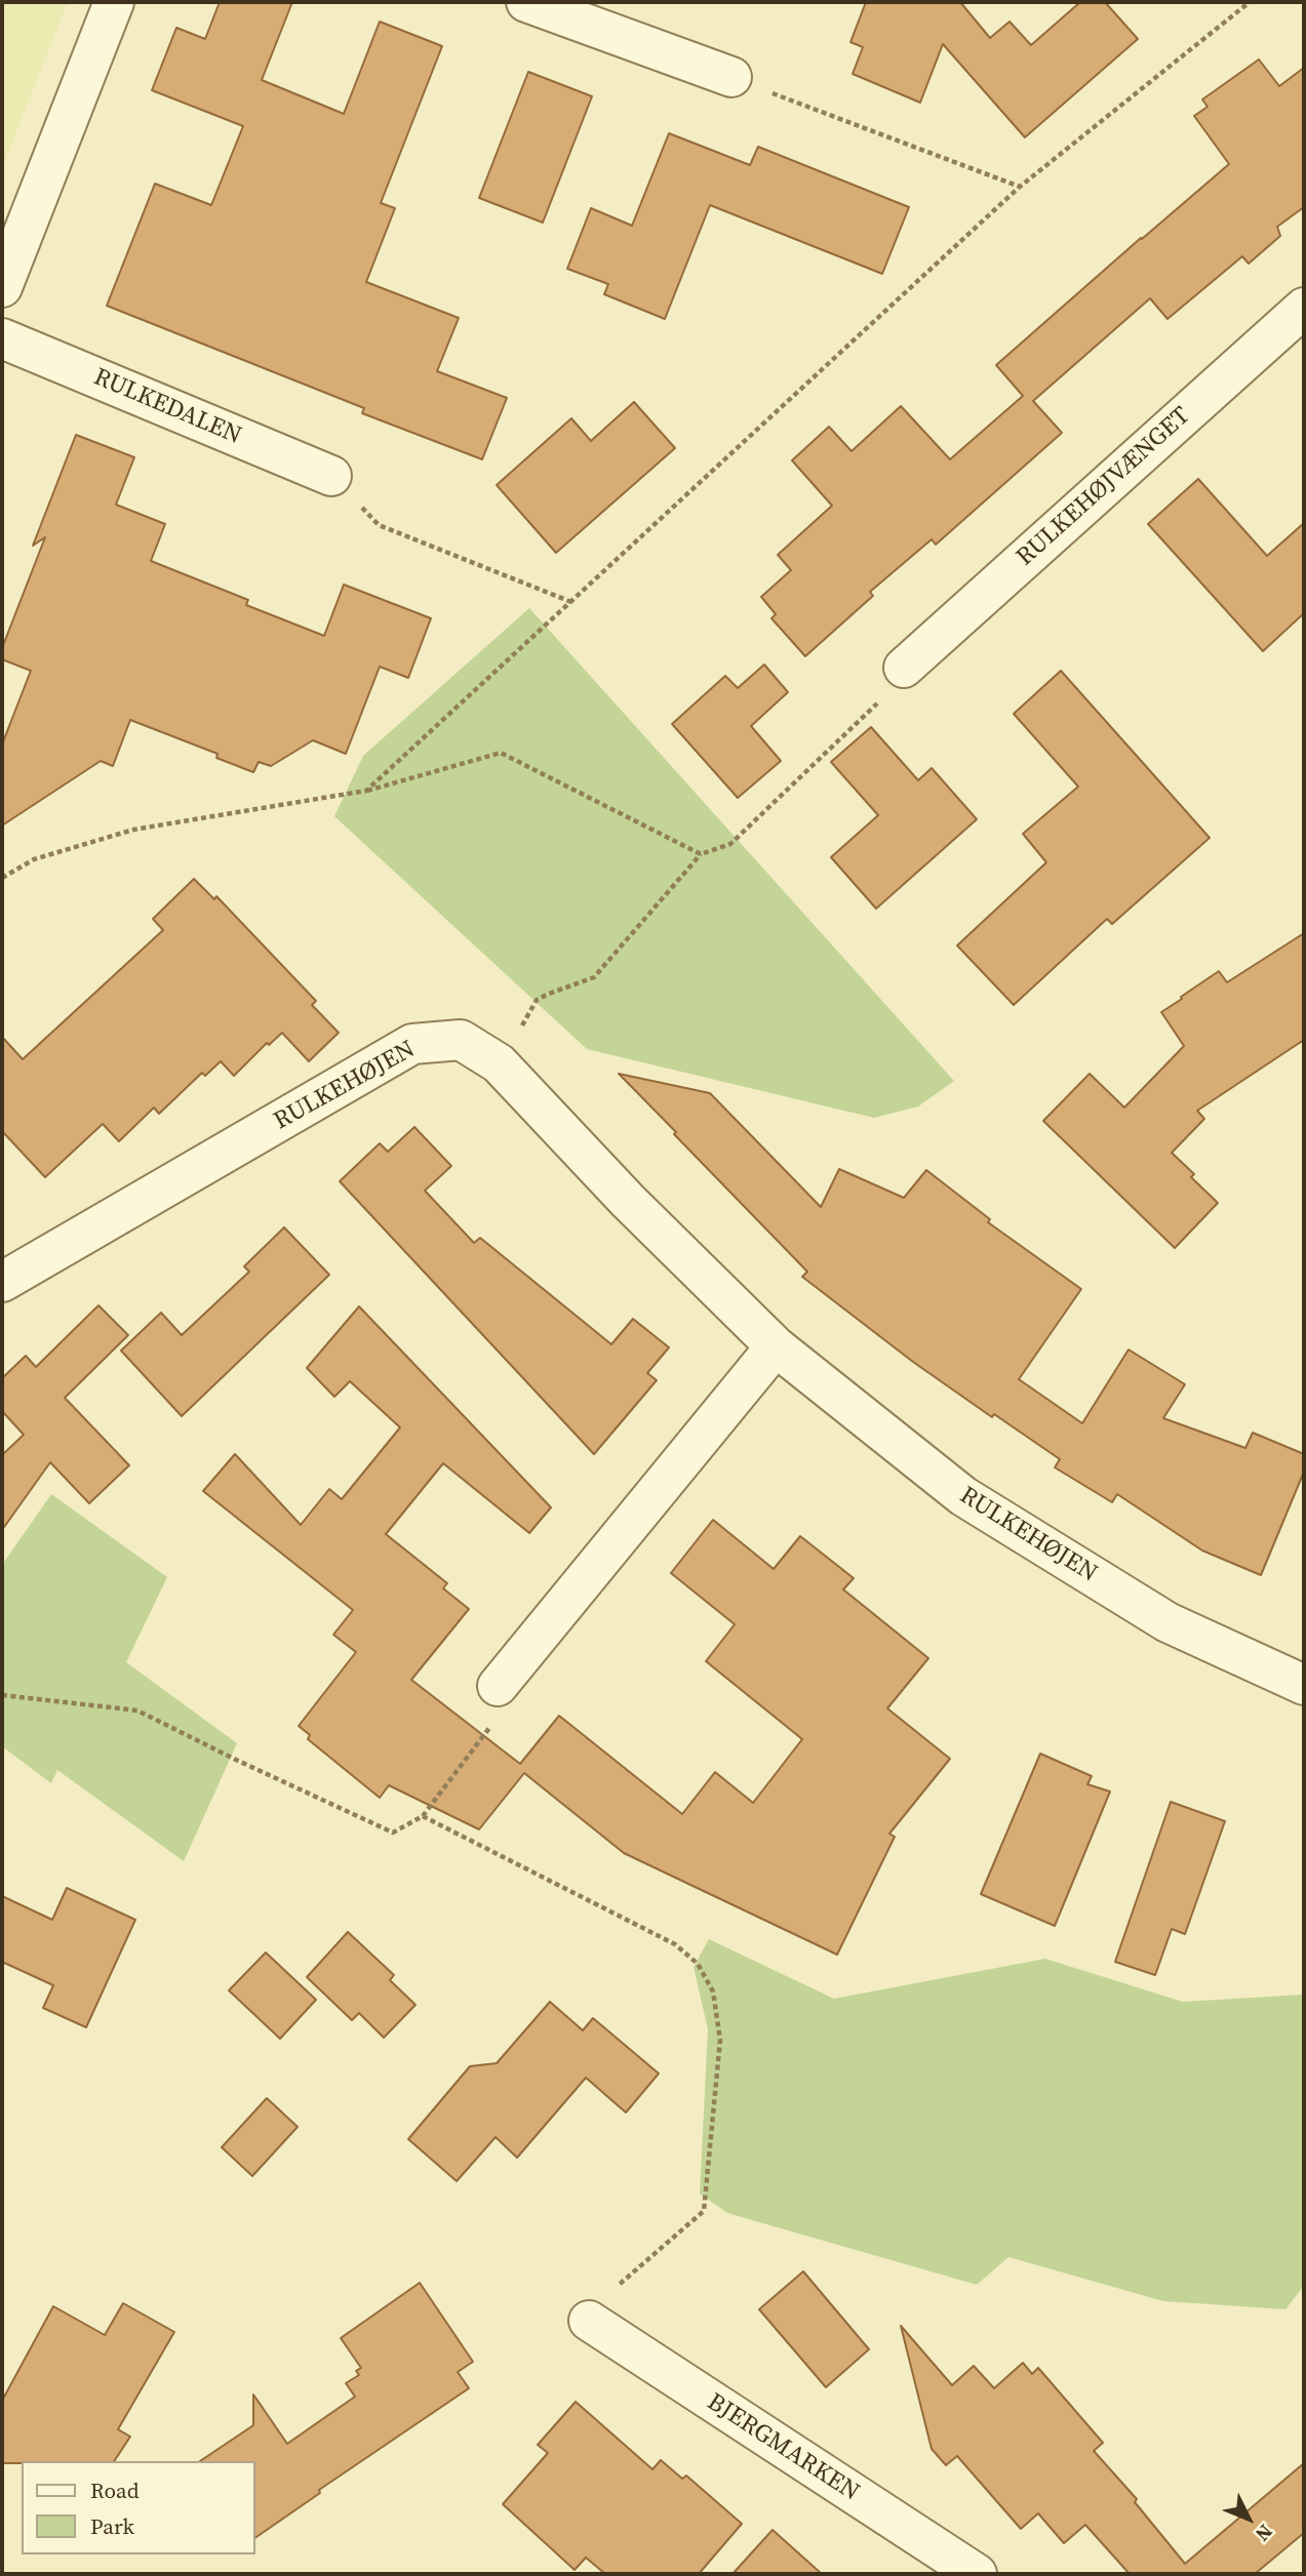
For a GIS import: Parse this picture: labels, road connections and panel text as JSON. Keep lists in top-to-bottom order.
{
  "streets": {
    "street": [
      "RULKEDALEN",
      "RULKEHØJVÆNGET",
      "RULKEHØJEN",
      "BJERGMARKEN"
    ]
  },
  "legend": ["Road", "Park"],
  "north": "bottom right"
}
